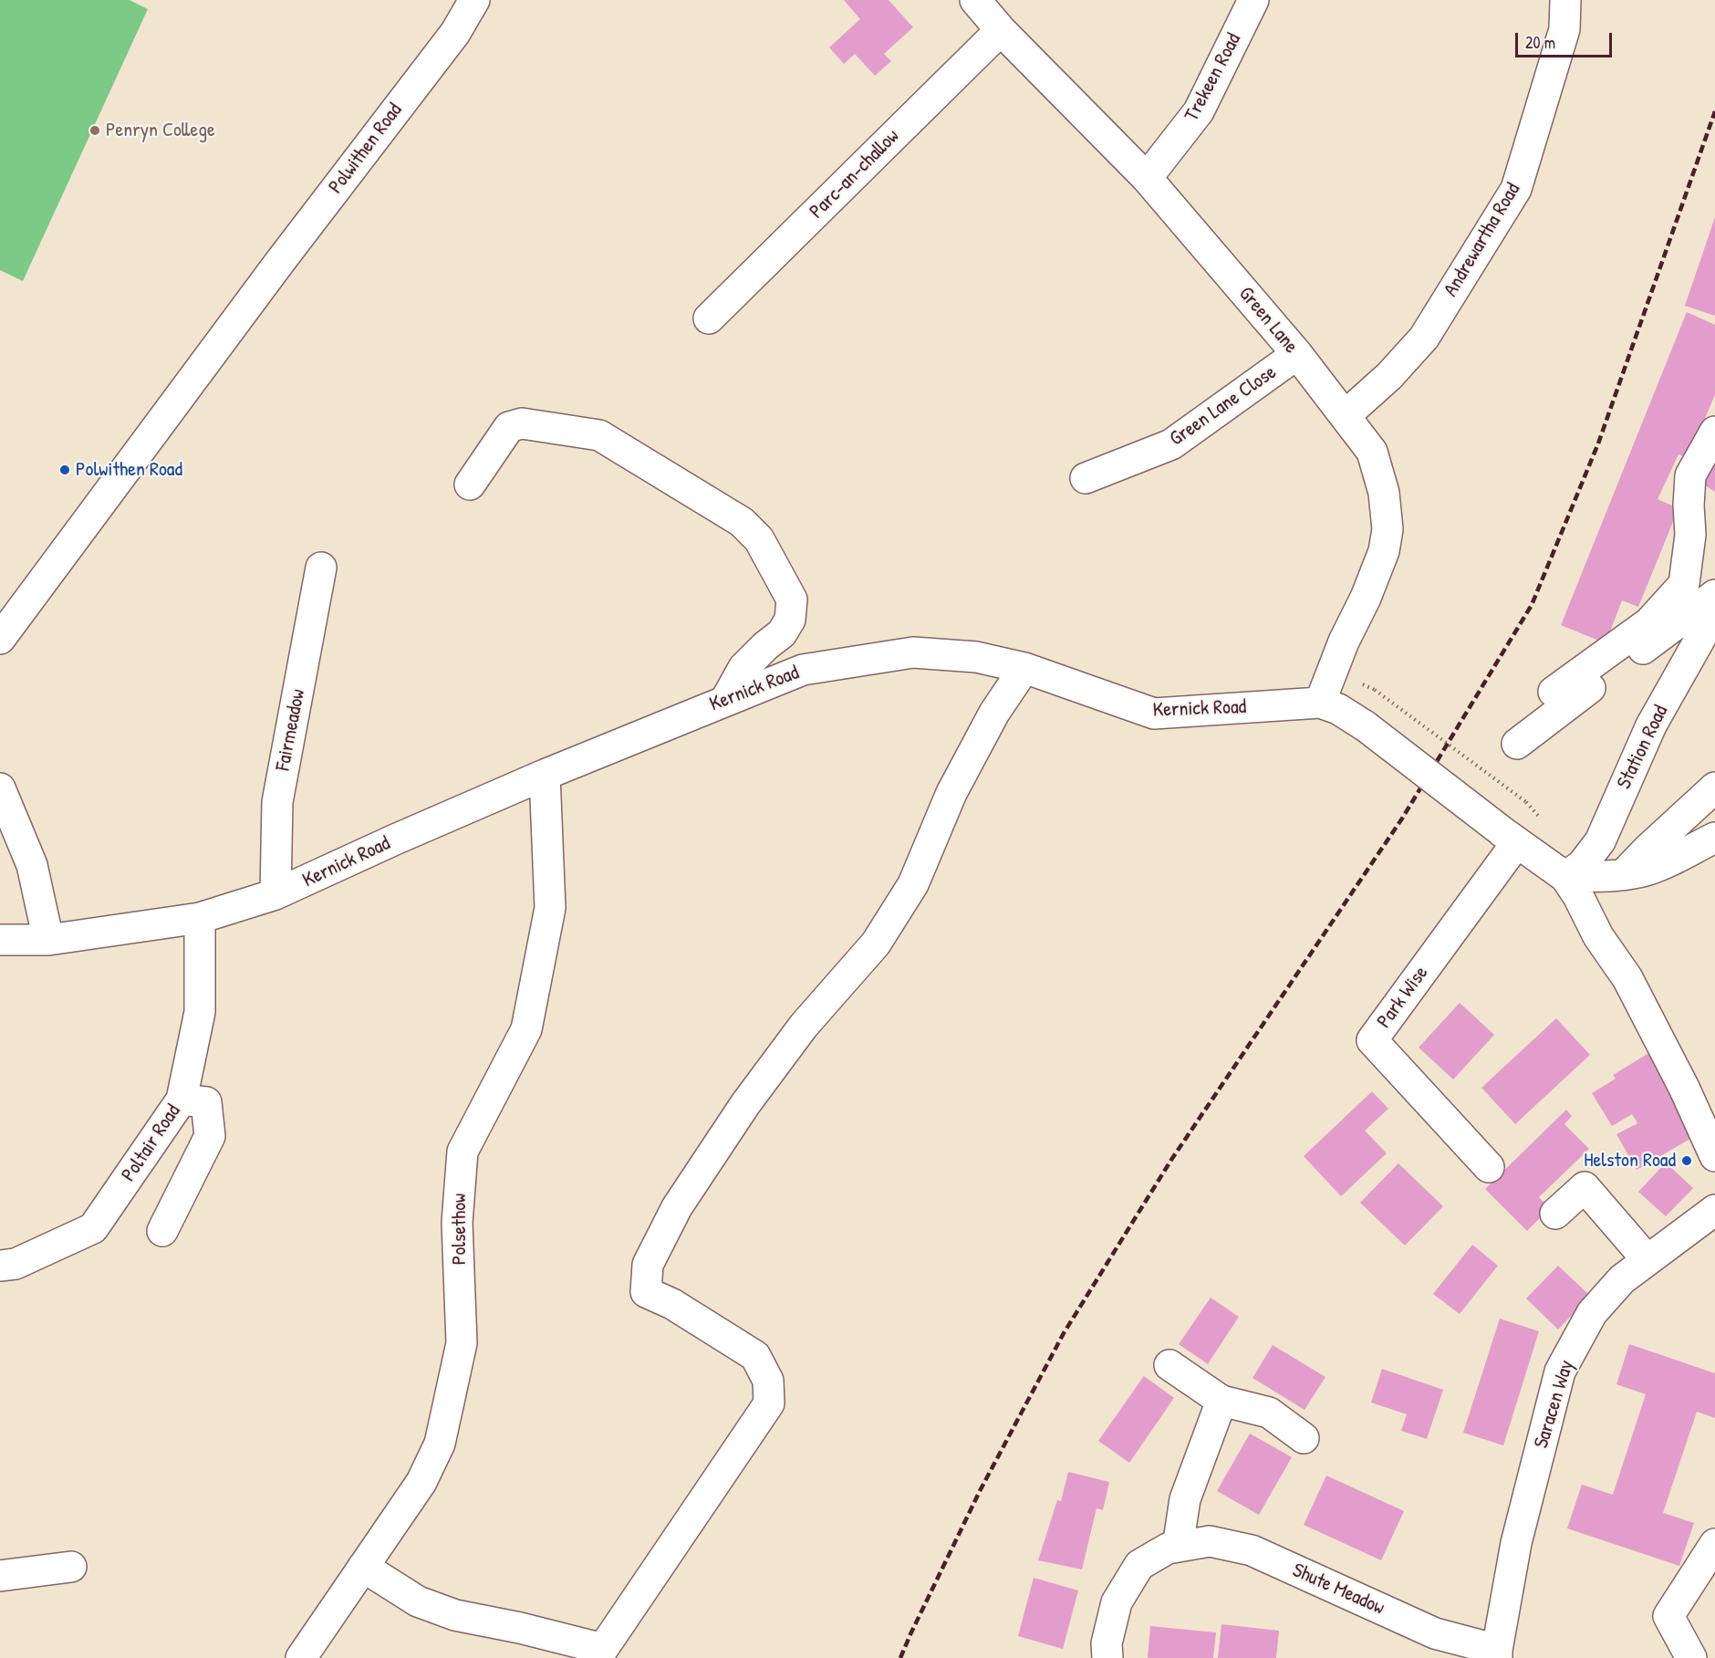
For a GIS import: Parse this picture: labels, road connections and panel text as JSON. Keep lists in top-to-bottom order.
{
  "streets": {
    "street": [
      "Trekeen Road",
      "Polwithen Road",
      "Parc-an-challow",
      "Andrewartha Road",
      "Green Lane",
      "Green Lane Close",
      "Kernick Road",
      "Fairmeadow",
      "Station Road",
      "Park Wise",
      "Poltair Road",
      "Polsethow",
      "Saracen Way",
      "Shute Meadow"
    ]
  },
  "crossings": [
    ["Trekeen Road", "Green Lane"],
    ["Parc-an-challow", "Green Lane"],
    ["Andrewartha Road", "Green Lane"],
    ["Green Lane", "Green Lane Close"],
    ["Green Lane", "Kernick Road"],
    ["Kernick Road", "Fairmeadow"],
    ["Kernick Road", "Park Wise"],
    ["Kernick Road", "Poltair Road"],
    ["Kernick Road", "Polsethow"],
    ["Saracen Way", "Shute Meadow"]
  ],
  "places": ["Penryn College", "Polwithen Road", "Helston Road"],
  "scale_bar": "20 m"
}
